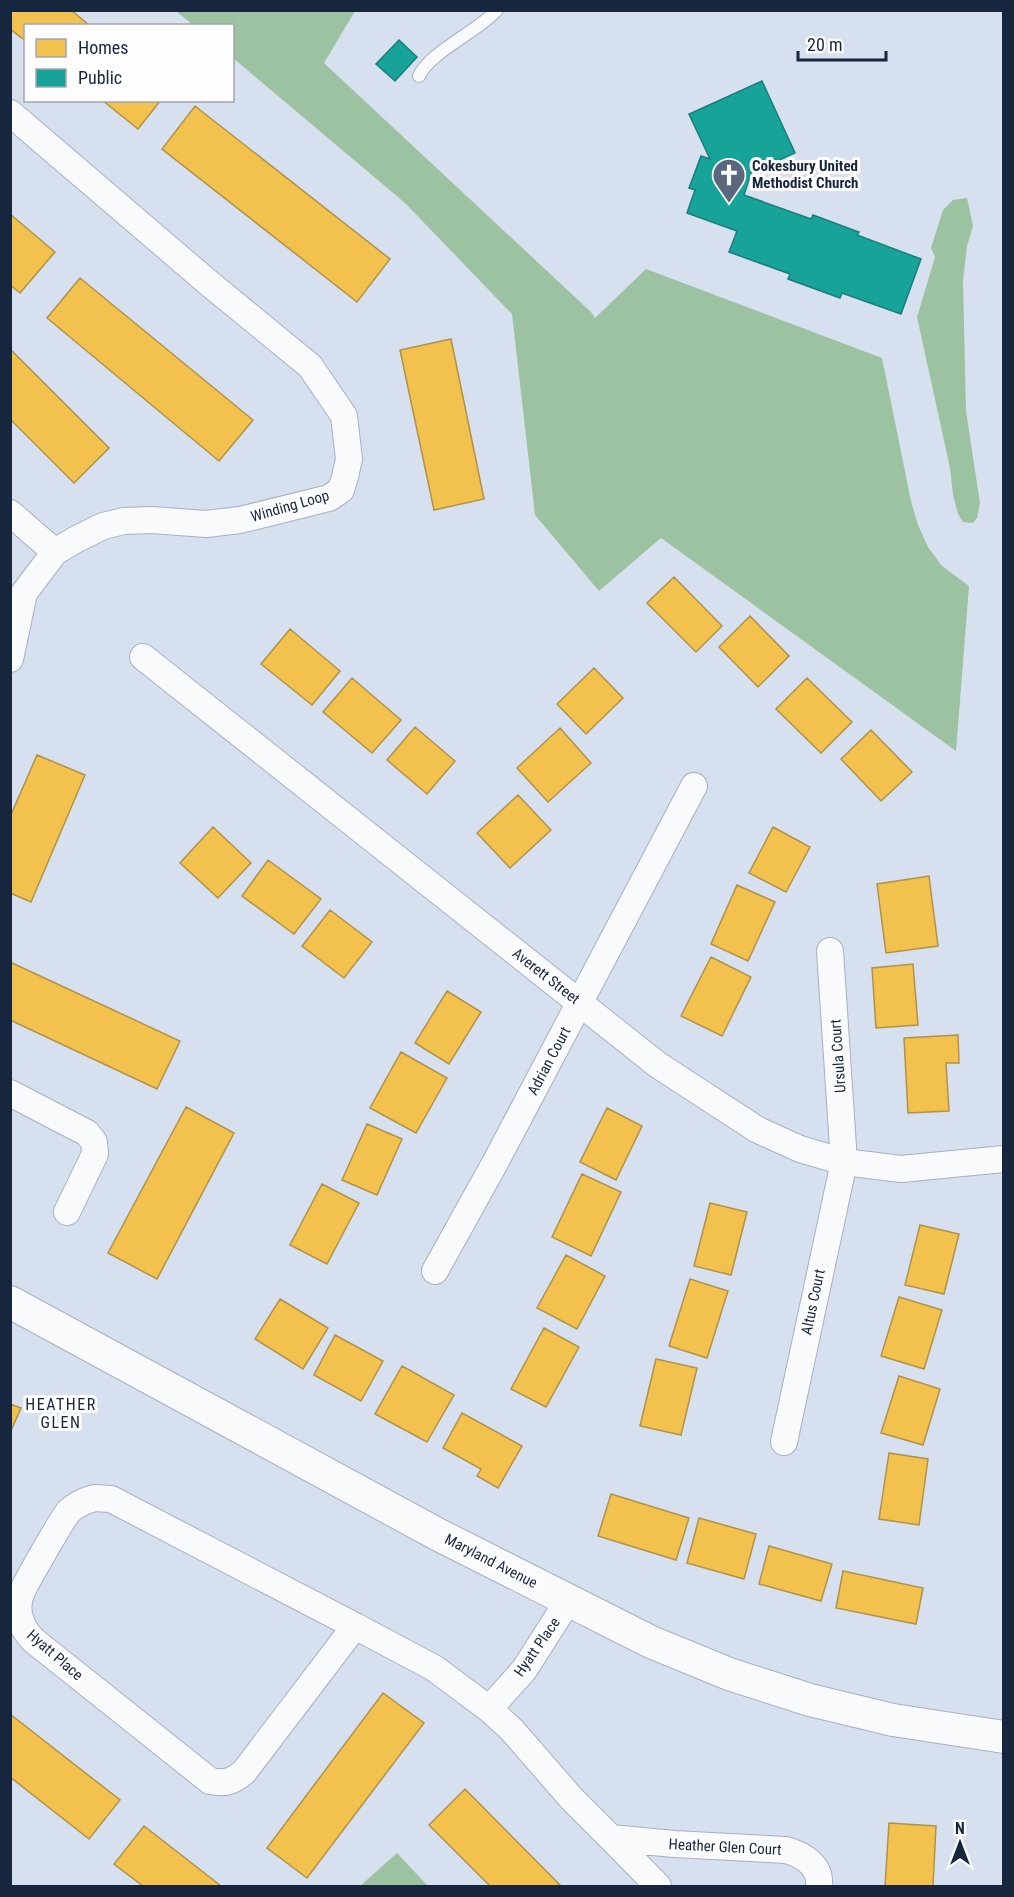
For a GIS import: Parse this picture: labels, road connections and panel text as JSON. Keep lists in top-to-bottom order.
{
  "streets": {
    "street": [
      "Winding Loop",
      "Averett Street",
      "Ursula Court",
      "Adrian Court",
      "Altus Court",
      "Maryland Avenue",
      "Hyatt Place",
      "Heather Glen Court"
    ]
  },
  "crossings": [
    ["Averett Street", "Ursula Court"],
    ["Averett Street", "Adrian Court"],
    ["Averett Street", "Altus Court"],
    ["Ursula Court", "Altus Court"],
    ["Maryland Avenue", "Hyatt Place"]
  ],
  "districts": ["HEATHER GLEN"],
  "places": {
    "church": ["Cokesbury United Methodist Church"]
  },
  "legend": ["Homes", "Public"],
  "scale_bar": "20 m",
  "north": "top"
}
